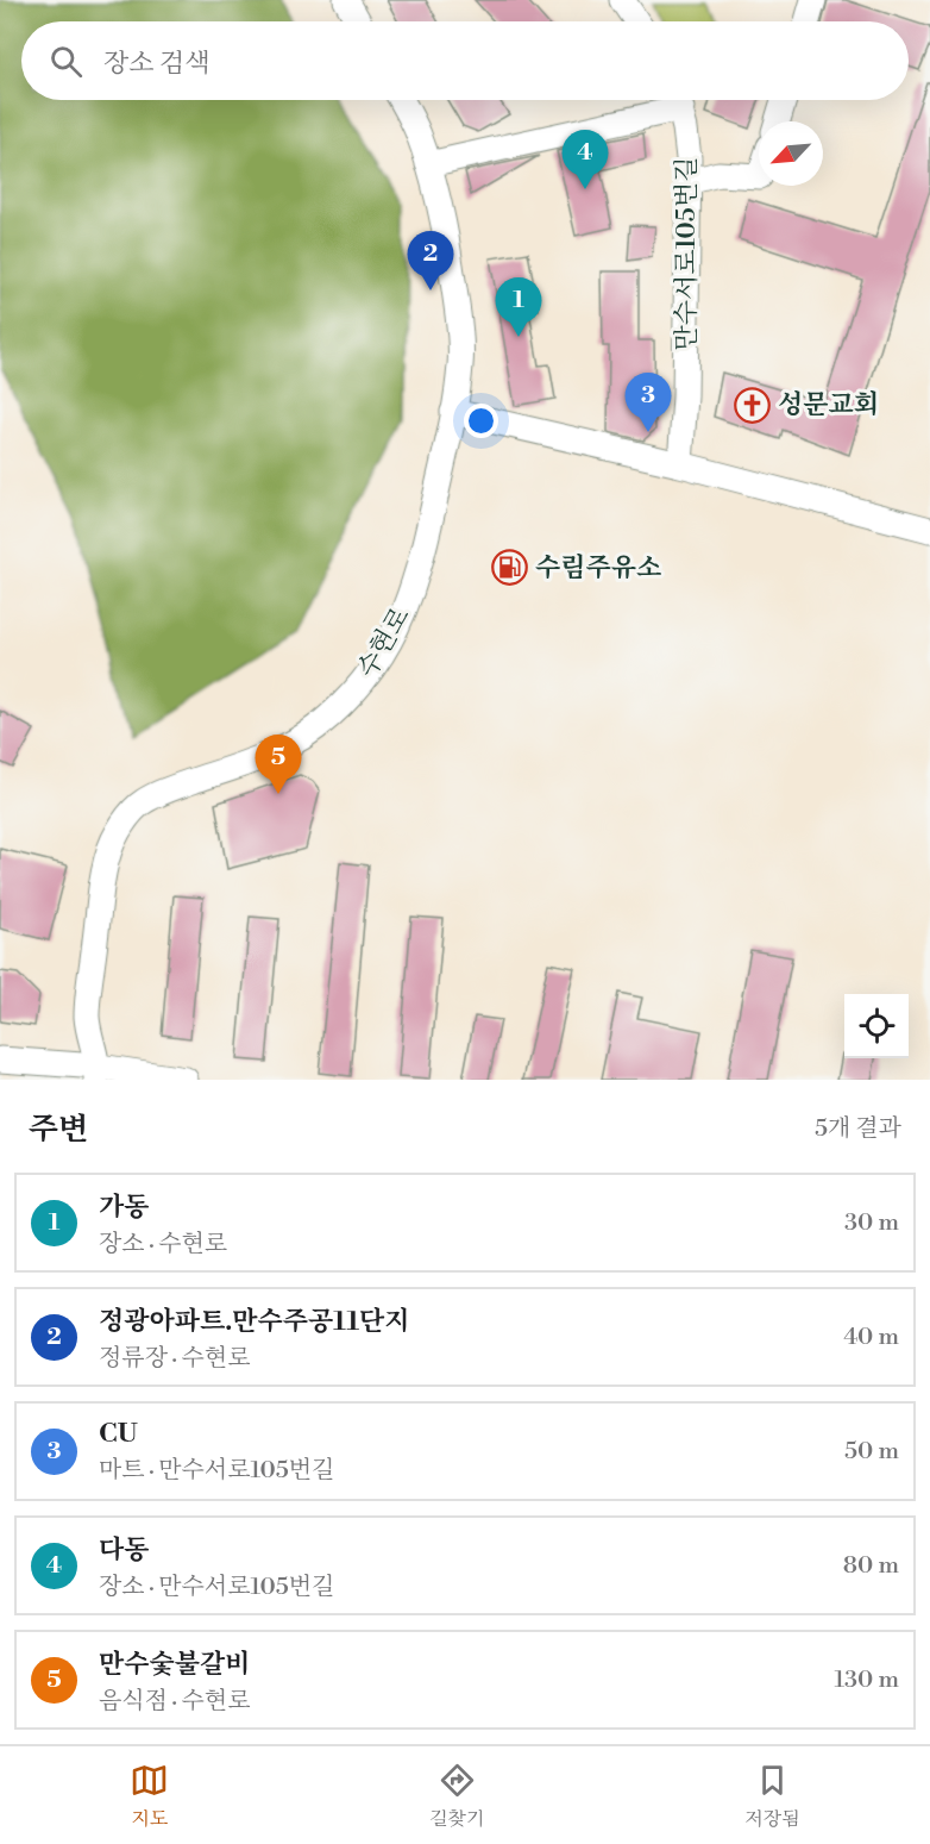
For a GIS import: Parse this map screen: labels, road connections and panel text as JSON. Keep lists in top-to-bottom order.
{
  "streets": {
    "street": ["만수서로105번길", "수현로"]
  },
  "places": {
    "church": ["성문교회"],
    "fuel station": ["수림주유소"]
  },
  "north": "bottom left",
  "page": {
    "search": "장소 검색",
    "pins": [
      "4",
      "2",
      "1",
      "3",
      "5"
    ],
    "heading": ["주변", "5개 결과"],
    "list": [
      {
        "mark": "1",
        "name": "가동",
        "note": "장소 · 수현로",
        "value": "30 m"
      },
      {
        "mark": "2",
        "name": "정광아파트.만수주공11단지",
        "note": "정류장 · 수현로",
        "value": "40 m"
      },
      {
        "mark": "3",
        "name": "CU",
        "note": "마트 · 만수서로105번길",
        "value": "50 m"
      },
      {
        "mark": "4",
        "name": "다동",
        "note": "장소 · 만수서로105번길",
        "value": "80 m"
      },
      {
        "mark": "5",
        "name": "만수숯불갈비",
        "note": "음식점 · 수현로",
        "value": "130 m"
      }
    ],
    "nav": ["지도", "길찾기", "저장됨"]
  }
}
